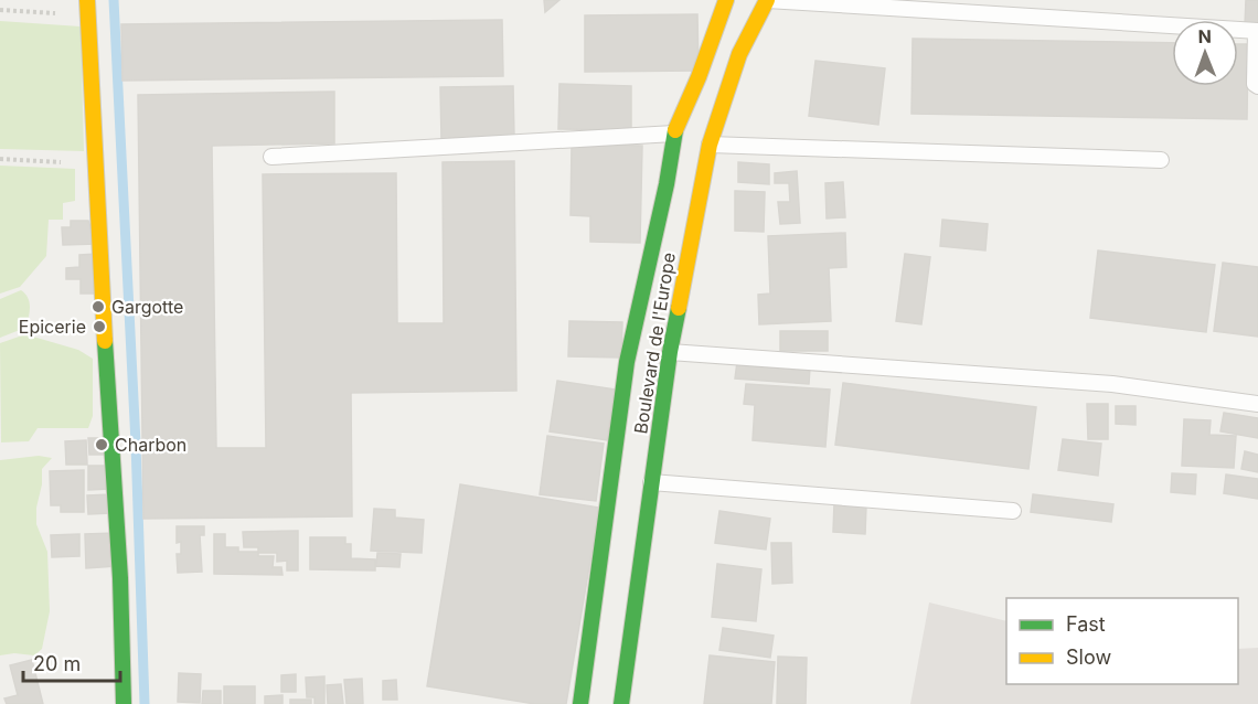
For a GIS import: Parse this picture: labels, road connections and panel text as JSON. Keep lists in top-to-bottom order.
{
  "streets": {
    "main road": ["Boulevard de l'Europe"]
  },
  "places": ["Gargotte", "Epicerie", "Charbon"],
  "legend": ["Fast", "Slow"],
  "scale_bar": "20 m",
  "north": "top"
}
